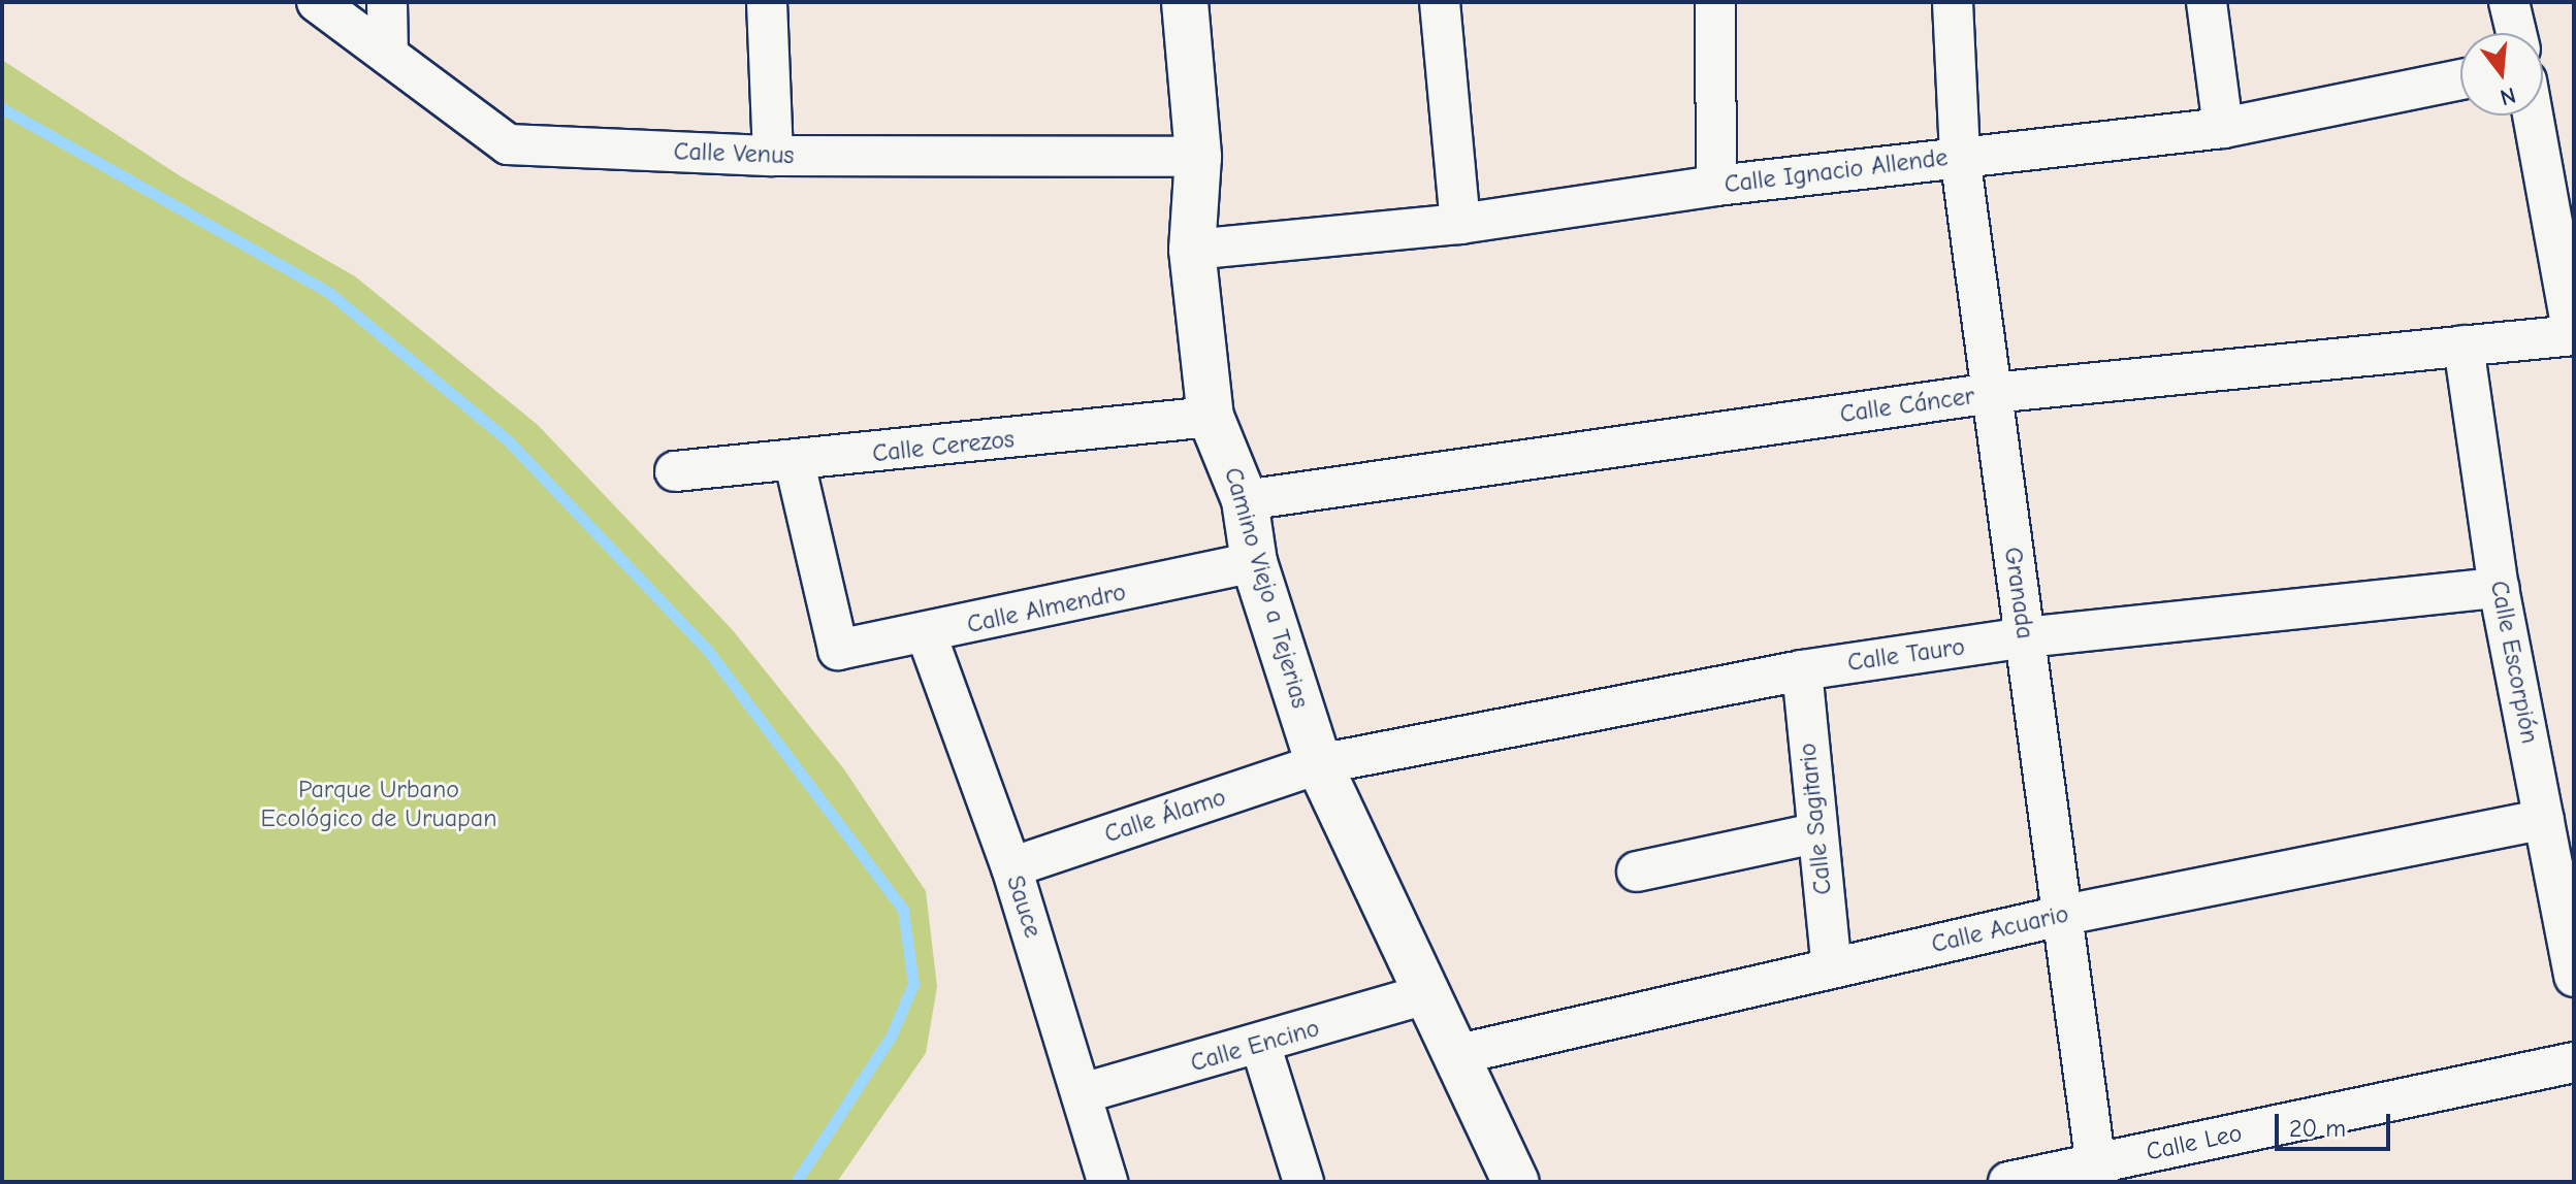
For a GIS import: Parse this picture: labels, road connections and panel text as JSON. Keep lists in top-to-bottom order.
{
  "streets": {
    "street": [
      "Calle Venus",
      "Calle Ignacio Allende",
      "Calle Cáncer",
      "Calle Cerezos",
      "Camino Viejo a Tejerias",
      "Granada",
      "Calle Almendro",
      "Calle Tauro",
      "Calle Escorpión",
      "Calle Álamo",
      "Calle Sagitario",
      "Sauce",
      "Calle Acuario",
      "Calle Encino",
      "Calle Leo"
    ]
  },
  "crossings": [
    ["Calle Venus", "Camino Viejo a Tejerias"],
    ["Calle Ignacio Allende", "Camino Viejo a Tejerias"],
    ["Calle Ignacio Allende", "Granada"],
    ["Calle Cáncer", "Camino Viejo a Tejerias"],
    ["Calle Cáncer", "Granada"],
    ["Calle Cáncer", "Calle Escorpión"],
    ["Calle Cerezos", "Camino Viejo a Tejerias"],
    ["Calle Cerezos", "Calle Almendro"],
    ["Camino Viejo a Tejerias", "Calle Almendro"],
    ["Camino Viejo a Tejerias", "Calle Tauro"],
    ["Camino Viejo a Tejerias", "Calle Álamo"],
    ["Camino Viejo a Tejerias", "Calle Acuario"],
    ["Camino Viejo a Tejerias", "Calle Encino"],
    ["Granada", "Calle Tauro"],
    ["Granada", "Calle Acuario"],
    ["Granada", "Calle Leo"],
    ["Calle Almendro", "Sauce"],
    ["Calle Tauro", "Calle Escorpión"],
    ["Calle Tauro", "Calle Álamo"],
    ["Calle Tauro", "Calle Sagitario"],
    ["Calle Escorpión", "Calle Acuario"],
    ["Calle Álamo", "Sauce"],
    ["Calle Sagitario", "Calle Acuario"],
    ["Sauce", "Calle Encino"]
  ],
  "parks": ["Parque Urbano Ecológico de Uruapan"],
  "scale_bar": "20 m",
  "north": "bottom"
}
